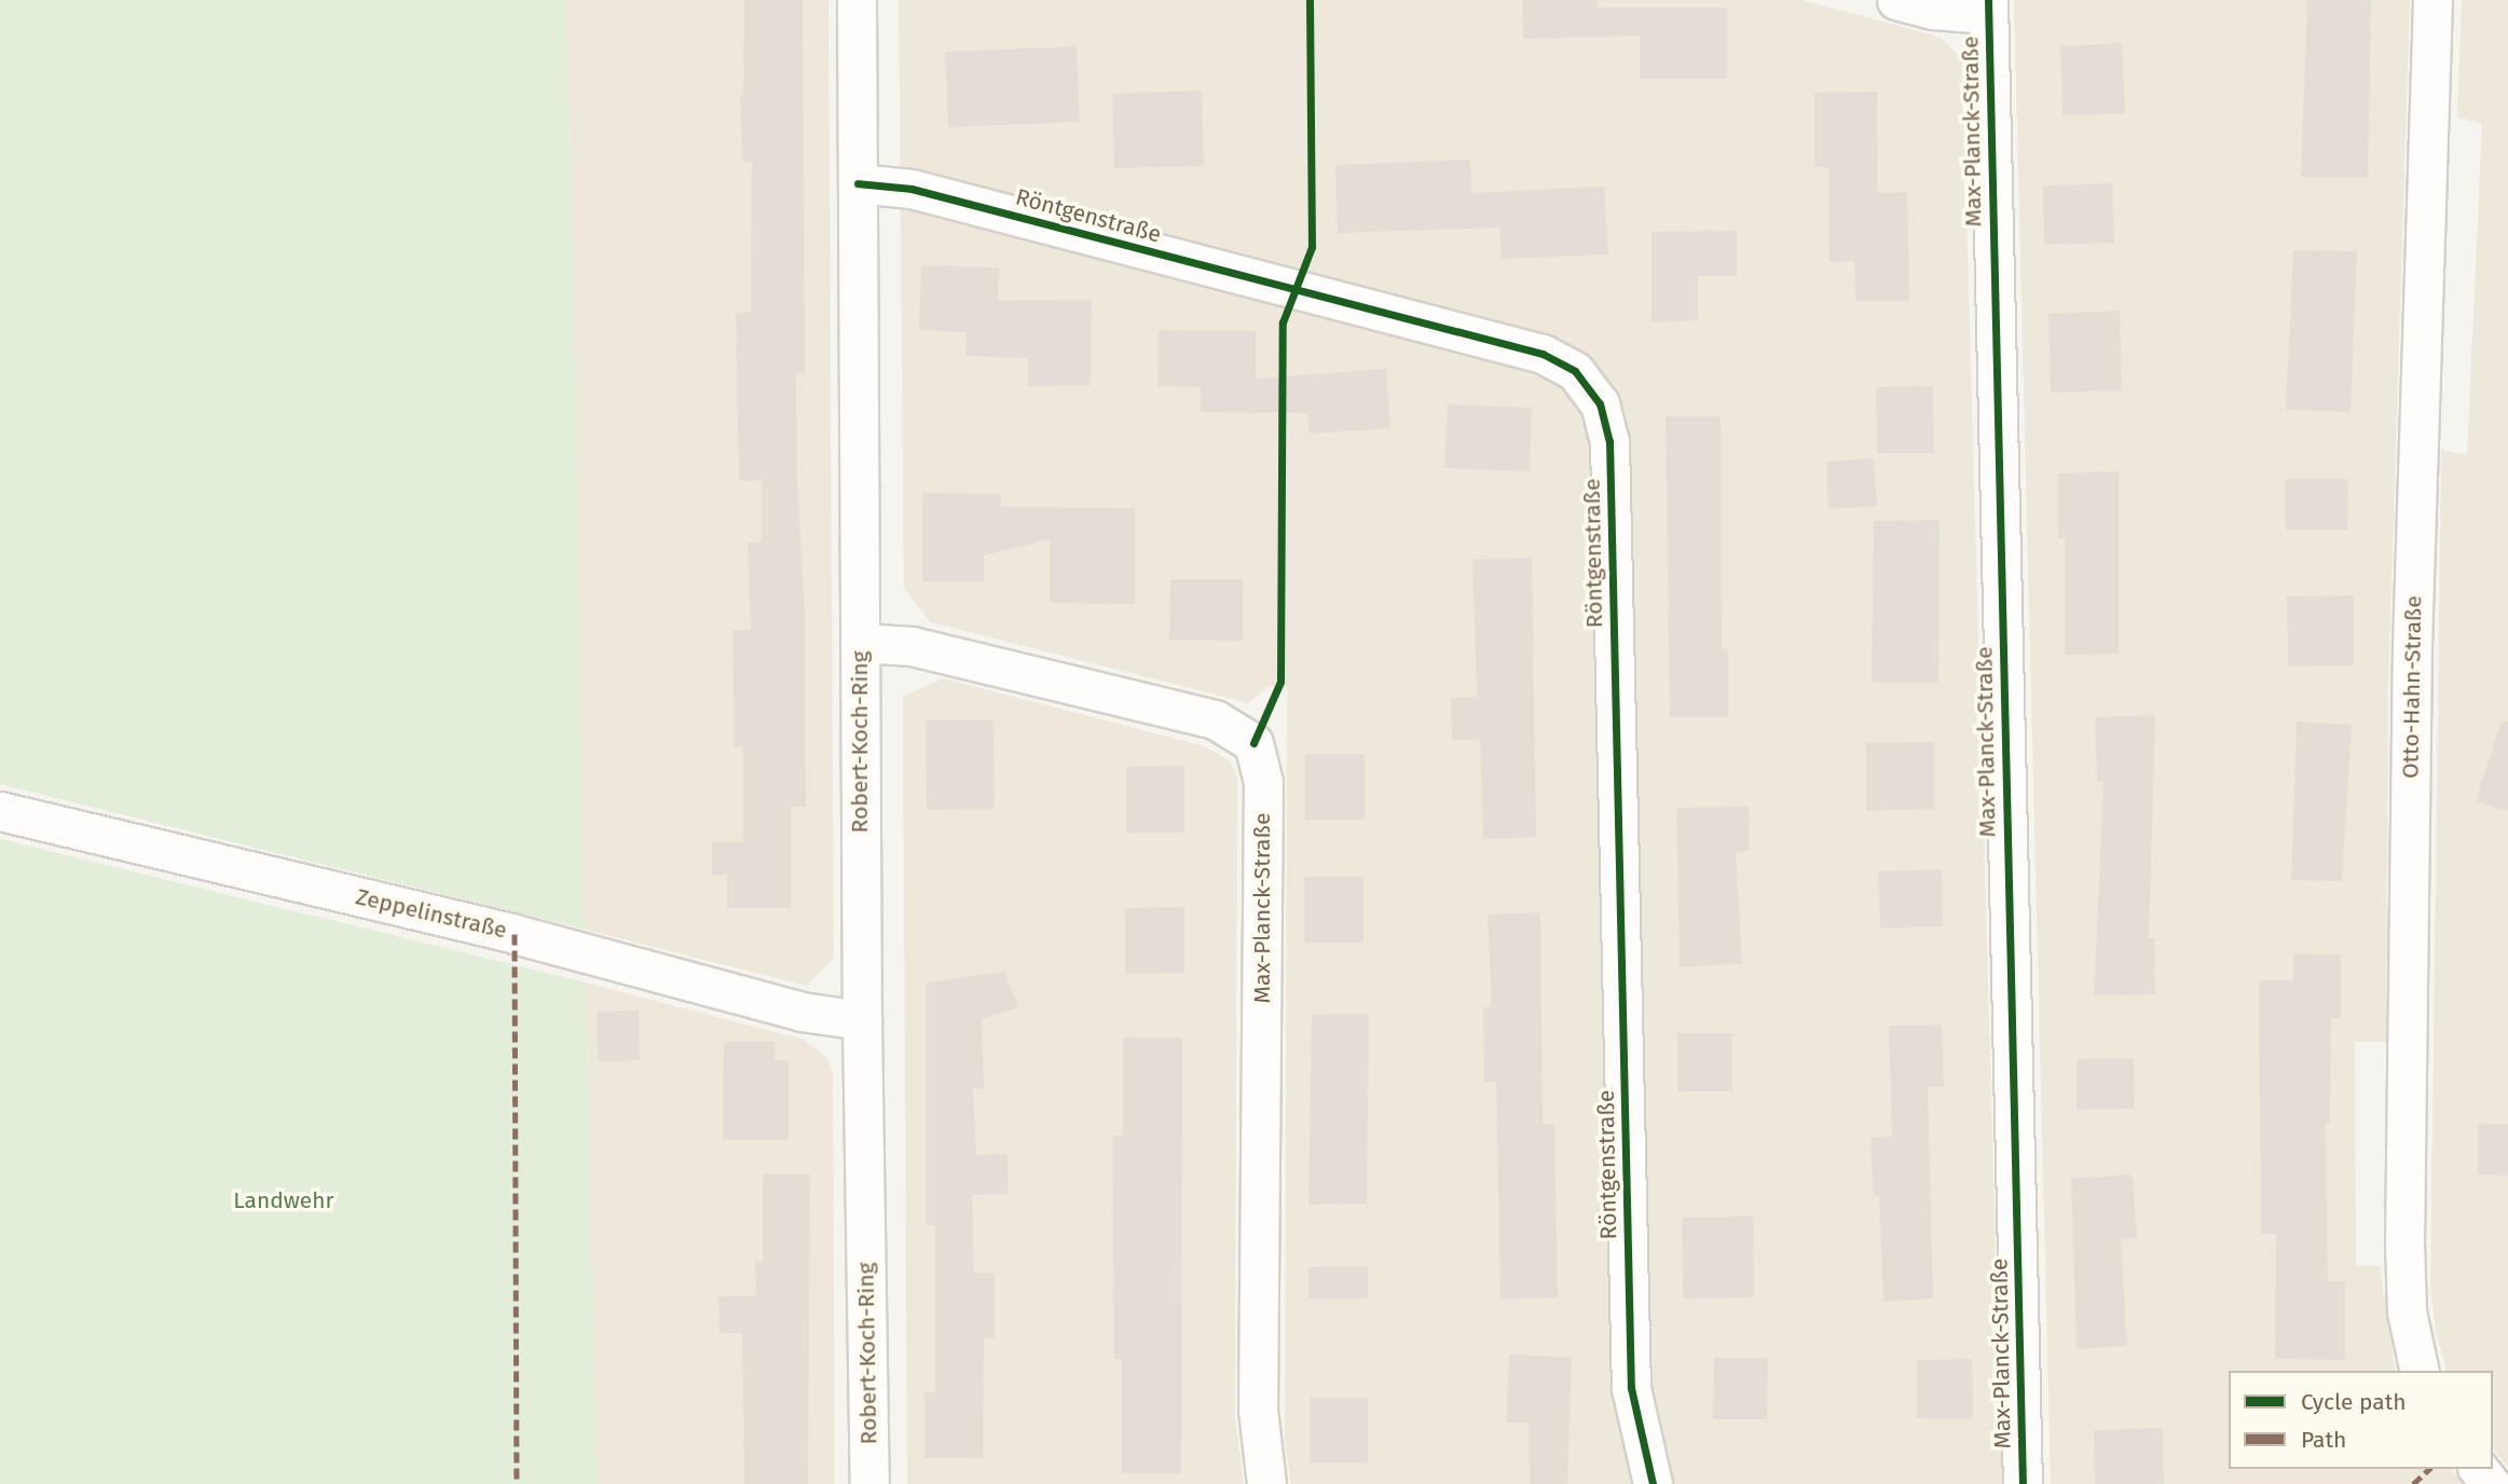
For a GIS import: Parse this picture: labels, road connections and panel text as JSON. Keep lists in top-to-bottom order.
{
  "streets": {
    "street": [
      "Max-Planck-Straße",
      "Röntgenstraße",
      "Otto-Hahn-Straße",
      "Robert-Koch-Ring",
      "Zeppelinstraße"
    ]
  },
  "crossings": [
    ["Max-Planck-Straße", "Robert-Koch-Ring"],
    ["Röntgenstraße", "Robert-Koch-Ring"],
    ["Robert-Koch-Ring", "Zeppelinstraße"]
  ],
  "parks": ["Landwehr"],
  "legend": ["Cycle path", "Path"]
}
